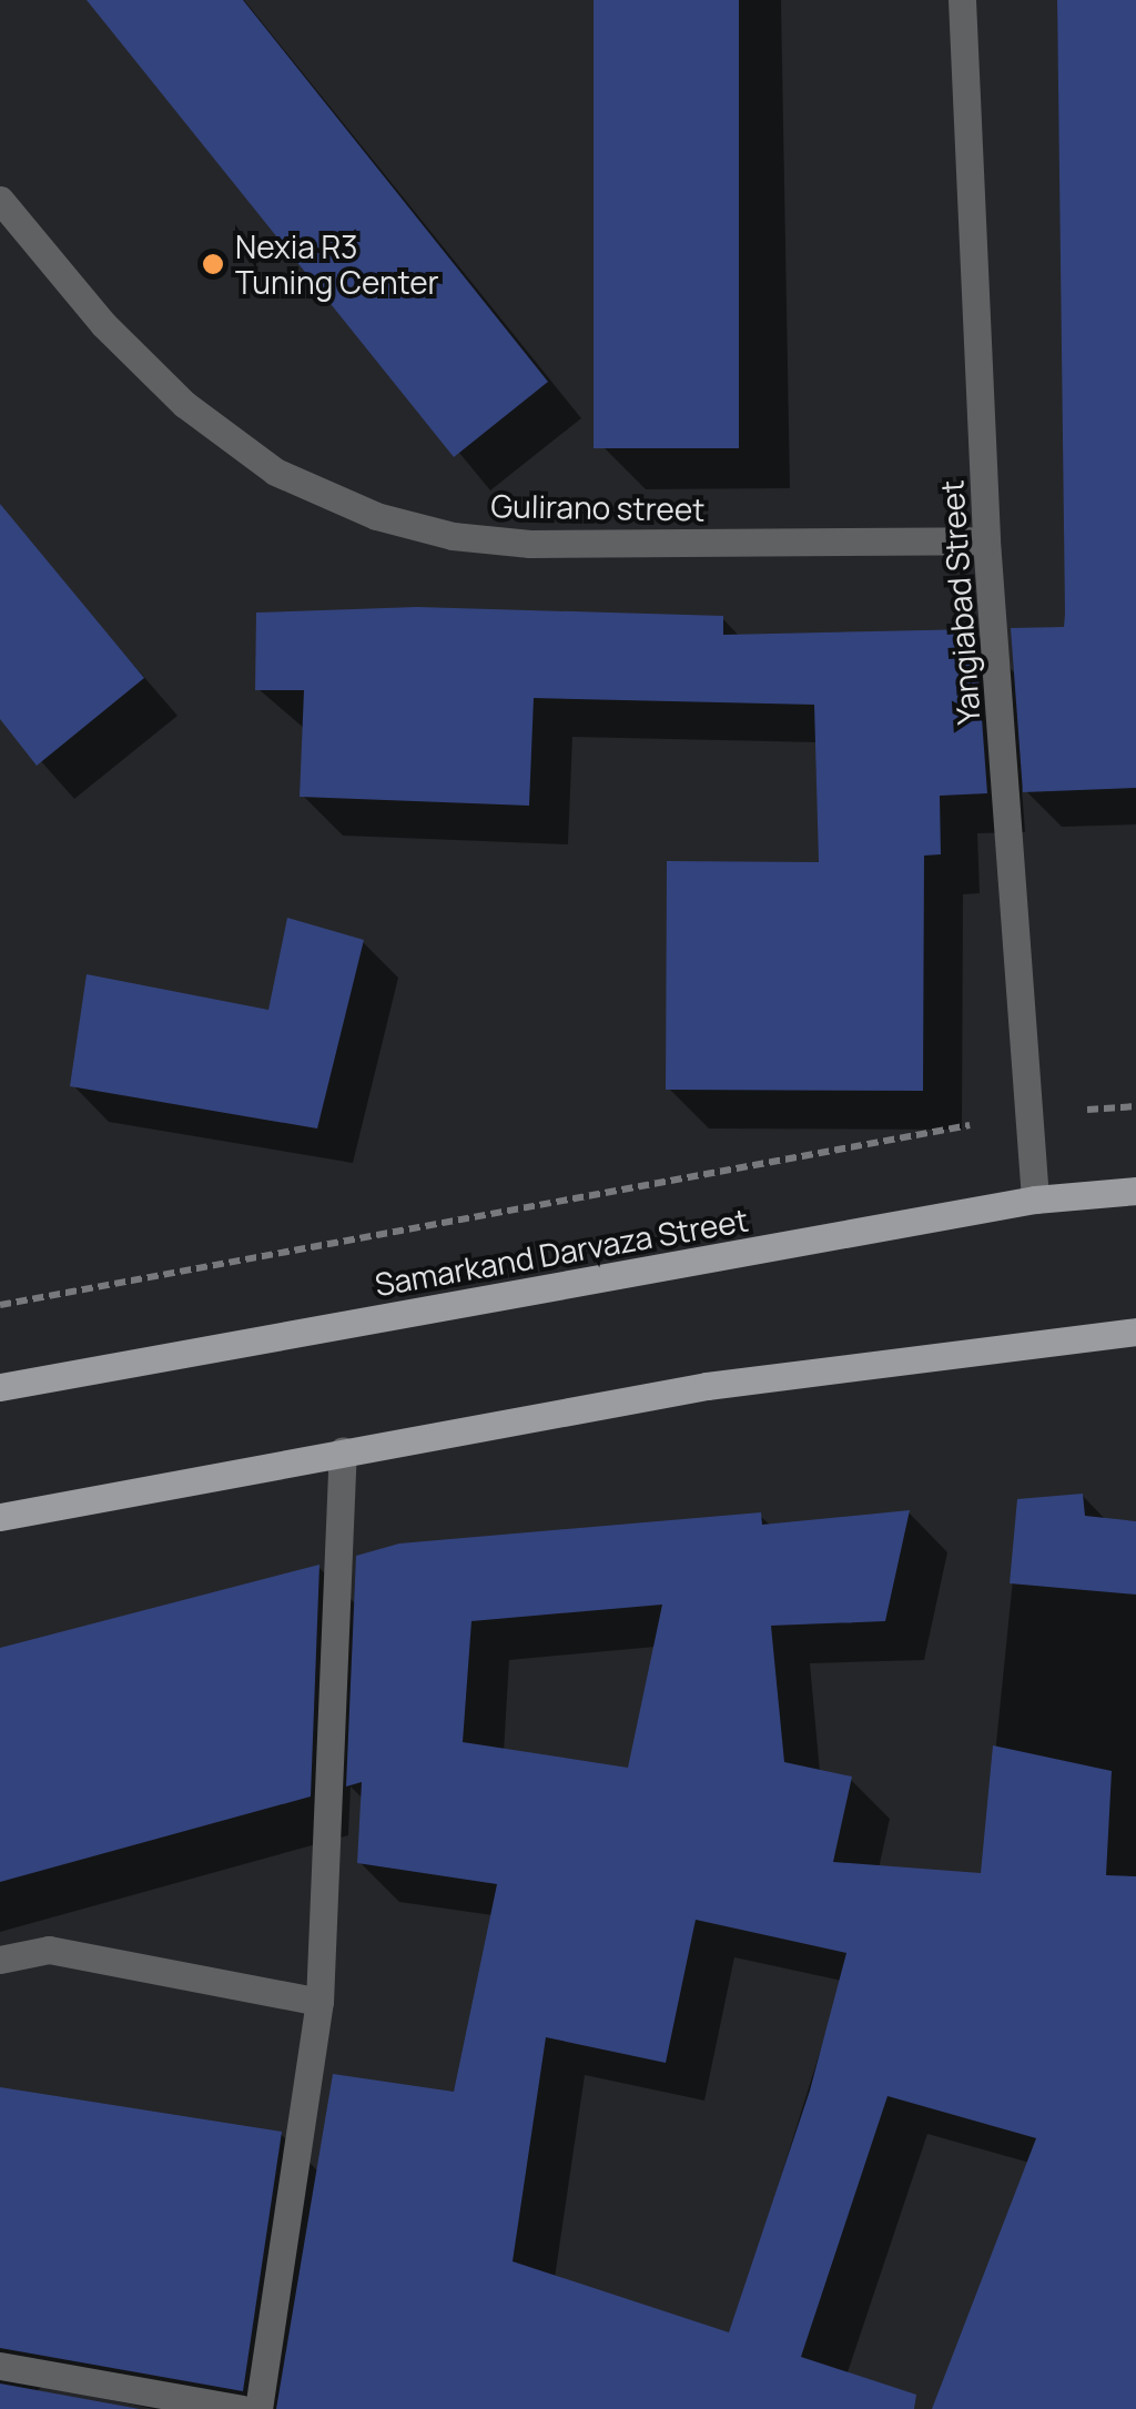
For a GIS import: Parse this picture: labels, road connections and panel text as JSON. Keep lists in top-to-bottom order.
{
  "streets": {
    "main road": ["Samarkand Darvaza Street"],
    "street": ["Gulirano street", "Yangiabad Street"]
  },
  "crossings": [
    ["Gulirano street", "Yangiabad Street"],
    ["Yangiabad Street", "Samarkand Darvaza Street"]
  ],
  "places": ["Nexia R3 Tuning Center"]
}
